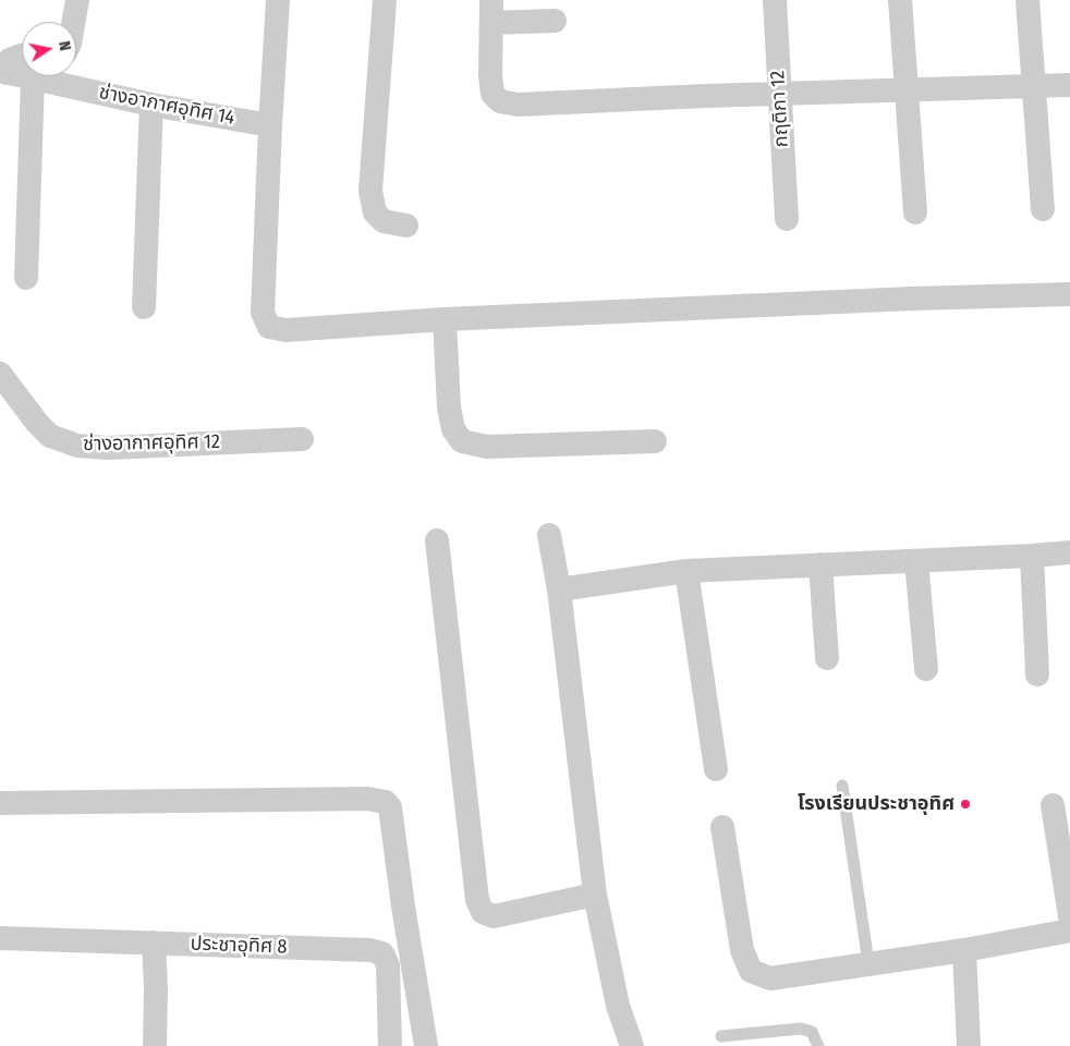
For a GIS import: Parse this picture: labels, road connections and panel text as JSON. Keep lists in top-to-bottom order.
{
  "streets": {
    "street": [
      "ช่างอากาศอุทิศ 14",
      "กฤติกา 12",
      "ช่างอากาศอุทิศ 12",
      "ประชาอุทิศ 8"
    ]
  },
  "places": ["โรงเรียนประชาอุทิศ"],
  "north": "right"
}
